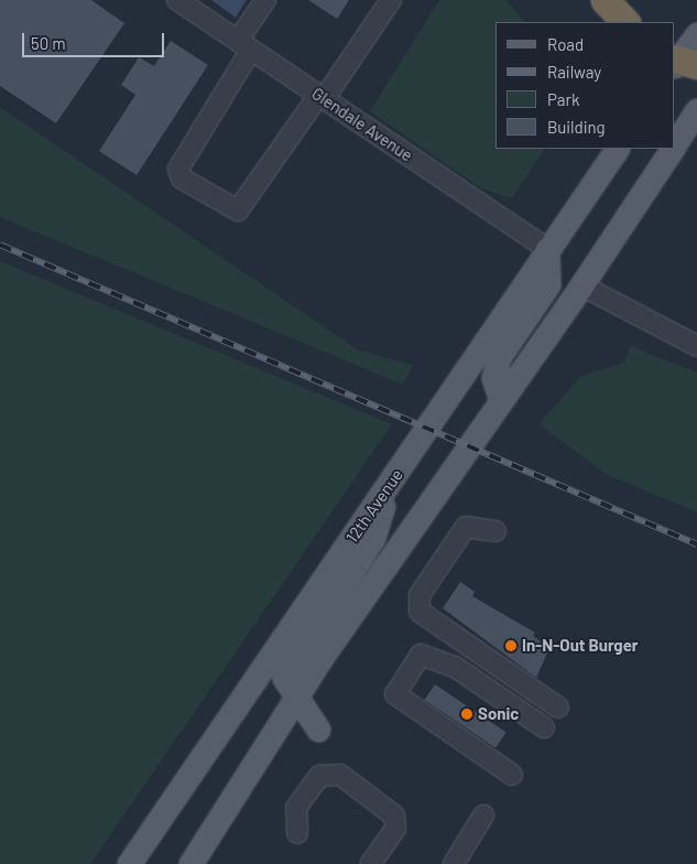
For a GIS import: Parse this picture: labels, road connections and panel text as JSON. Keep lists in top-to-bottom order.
{
  "streets": {
    "main road": ["12th Avenue"],
    "street": ["Glendale Avenue"]
  },
  "crossings": [
    ["Glendale Avenue", "12th Avenue"]
  ],
  "places": ["In-N-Out Burger", "Sonic"],
  "legend": [
    "Road",
    "Railway",
    "Park",
    "Building"
  ],
  "scale_bar": "50 m"
}
